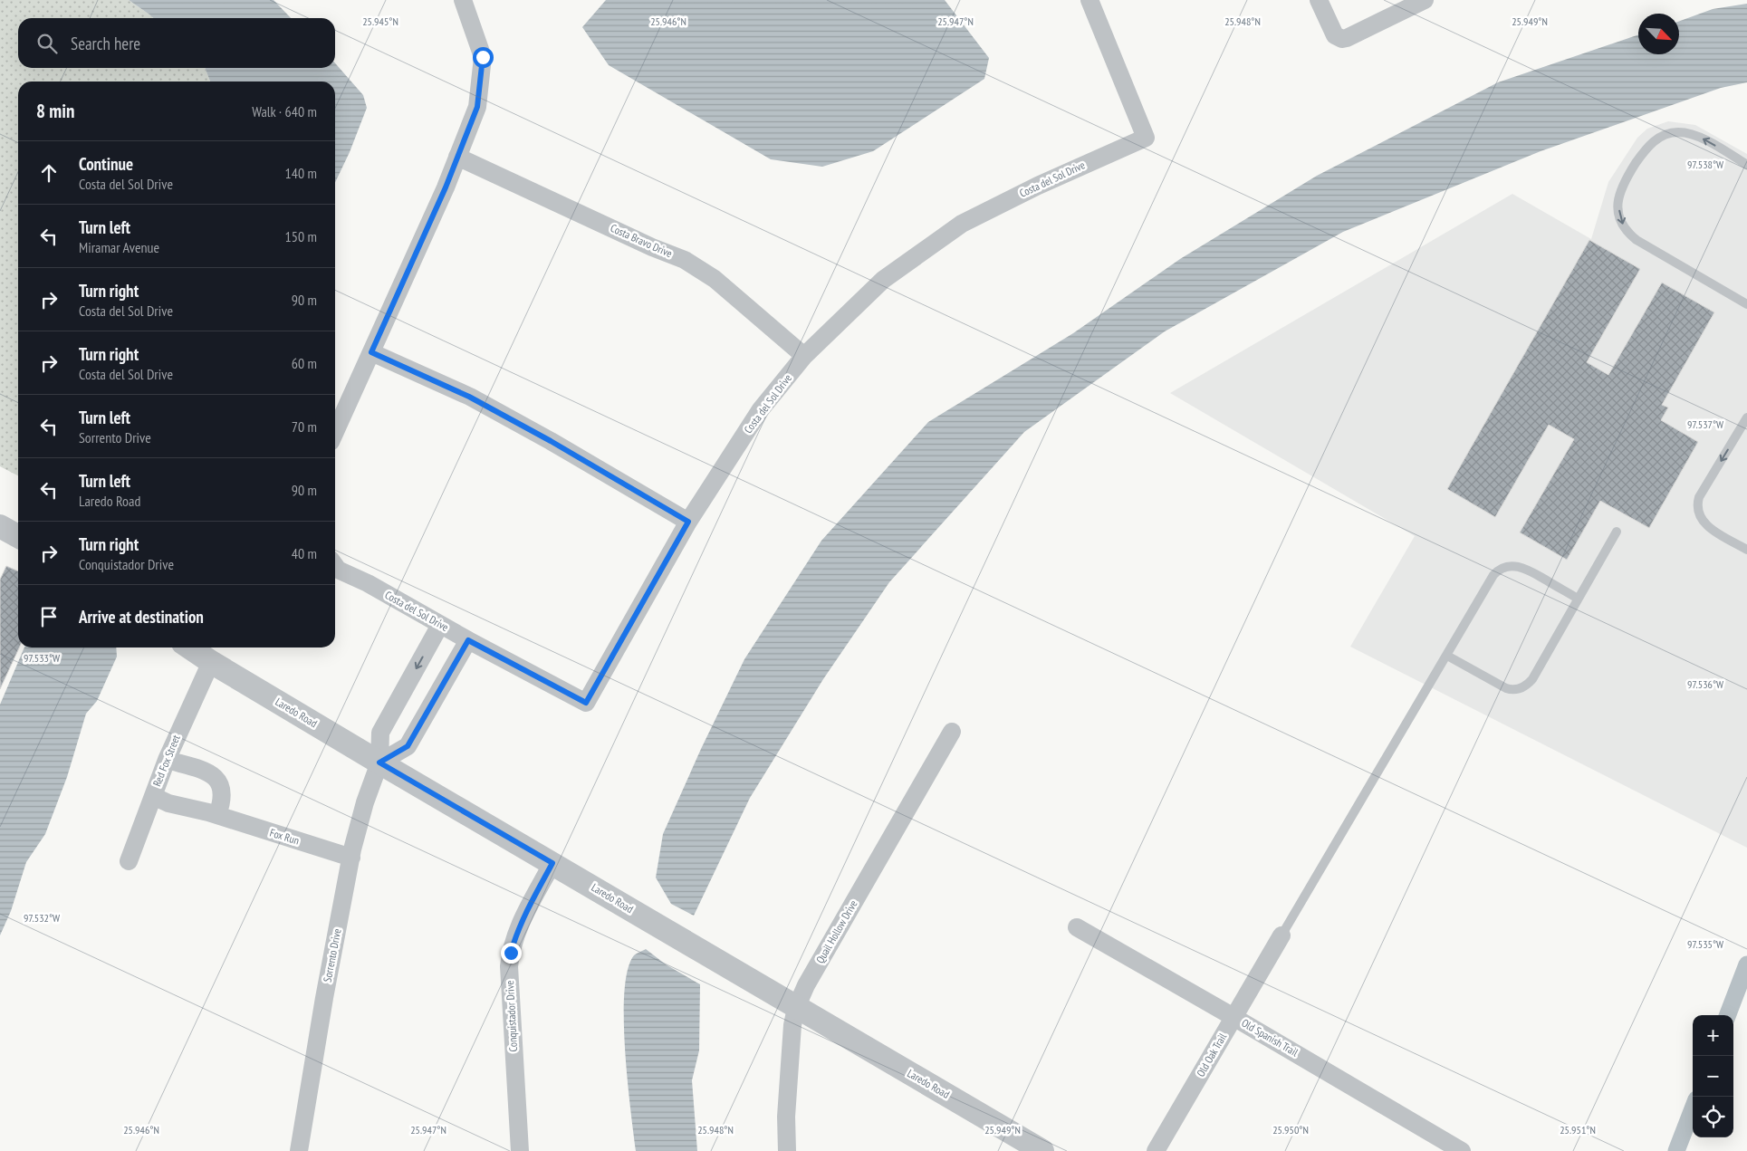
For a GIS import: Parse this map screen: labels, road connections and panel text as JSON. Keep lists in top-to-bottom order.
{
  "streets": {
    "street": [
      "Costa del Sol Drive",
      "Costa Bravo Drive",
      "Laredo Road",
      "Red Fox Street",
      "Fox Run",
      "Quail Hollow Drive",
      "Sorrento Drive",
      "Conquistador Drive",
      "Old Spanish Trail",
      "Old Oak Trail"
    ]
  },
  "crossings": [
    ["Costa del Sol Drive", "Costa Bravo Drive"],
    ["Costa del Sol Drive", "Sorrento Drive"],
    ["Laredo Road", "Red Fox Street"],
    ["Laredo Road", "Quail Hollow Drive"],
    ["Laredo Road", "Sorrento Drive"],
    ["Laredo Road", "Conquistador Drive"],
    ["Red Fox Street", "Fox Run"],
    ["Fox Run", "Sorrento Drive"],
    ["Old Spanish Trail", "Old Oak Trail"]
  ],
  "north": "bottom right",
  "page": {
    "search": "Search here",
    "heading": ["8 min", "Walk · 640 m"],
    "list": [
      ["Continue", "Costa del Sol Drive", "140 m"],
      ["Turn left", "Miramar Avenue", "150 m"],
      ["Turn right", "Costa del Sol Drive", "90 m"],
      ["Turn right", "Costa del Sol Drive", "60 m"],
      ["Turn left", "Sorrento Drive", "70 m"],
      ["Turn left", "Laredo Road", "90 m"],
      ["Turn right", "Conquistador Drive", "40 m"],
      "Arrive at destination"
    ],
    "map_buttons": ["+", "−"]
  },
  "coordinates": [
    "25.945°N",
    "25.946°N",
    "25.947°N",
    "25.948°N",
    "25.949°N",
    "97.538°W",
    "97.537°W",
    "97.533°W",
    "97.536°W",
    "97.532°W",
    "97.535°W",
    "25.951°N",
    "25.950°N"
  ]
}
